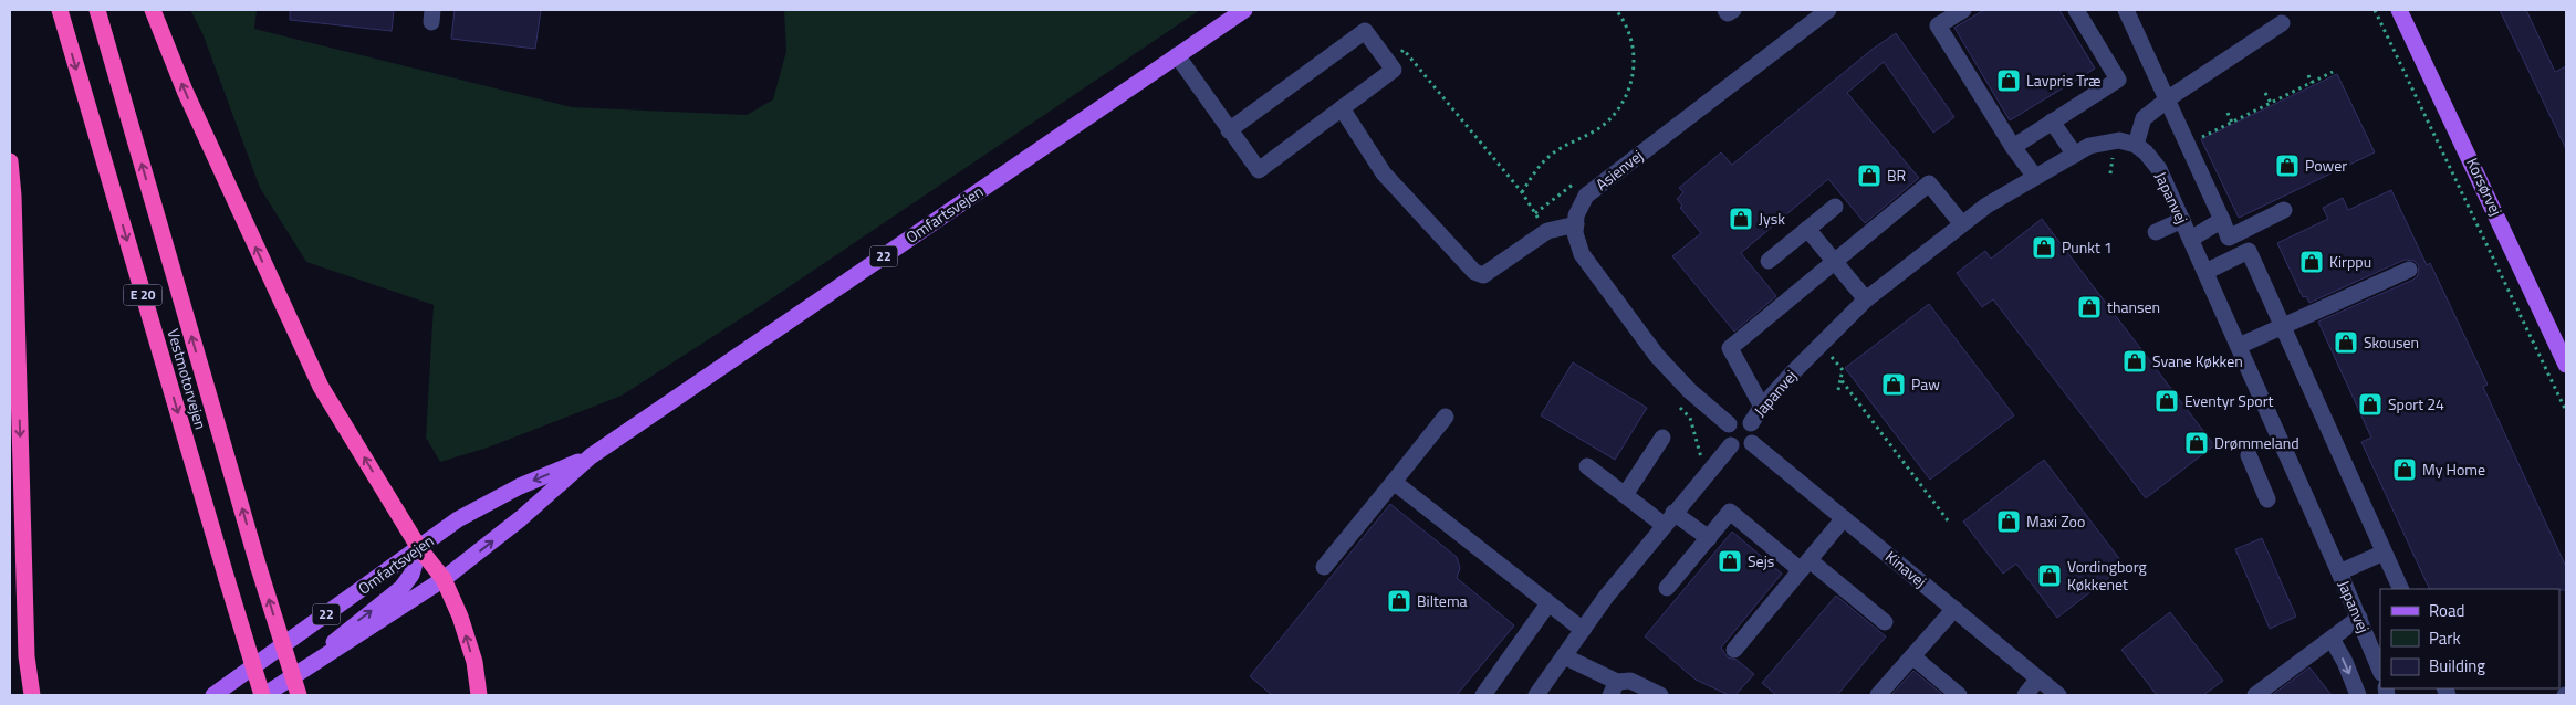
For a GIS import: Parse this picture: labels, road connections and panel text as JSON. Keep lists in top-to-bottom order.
{
  "streets": {
    "highway": ["E 20", "Vestmotorvejen"],
    "main road": ["Korsørvej", "Omfartsvejen", "22"],
    "street": ["Asienvej", "Japanvej", "Kinavej"]
  },
  "crossings": [
    ["Asienvej", "Japanvej"],
    ["Asienvej", "Kinavej"],
    ["Japanvej", "Kinavej"],
    ["Omfartsvejen", "Vestmotorvejen"]
  ],
  "places": {
    "shop": [
      "Lavpris Træ",
      "Power",
      "BR",
      "Jysk",
      "Punkt 1",
      "Kirppu",
      "thansen",
      "Skousen",
      "Svane Køkken",
      "Paw",
      "Eventyr Sport",
      "Sport 24",
      "Drømmeland",
      "My Home",
      "Maxi Zoo",
      "Sejs",
      "Vordingborg Køkkenet",
      "Biltema"
    ]
  },
  "legend": ["Road", "Park", "Building"]
}
